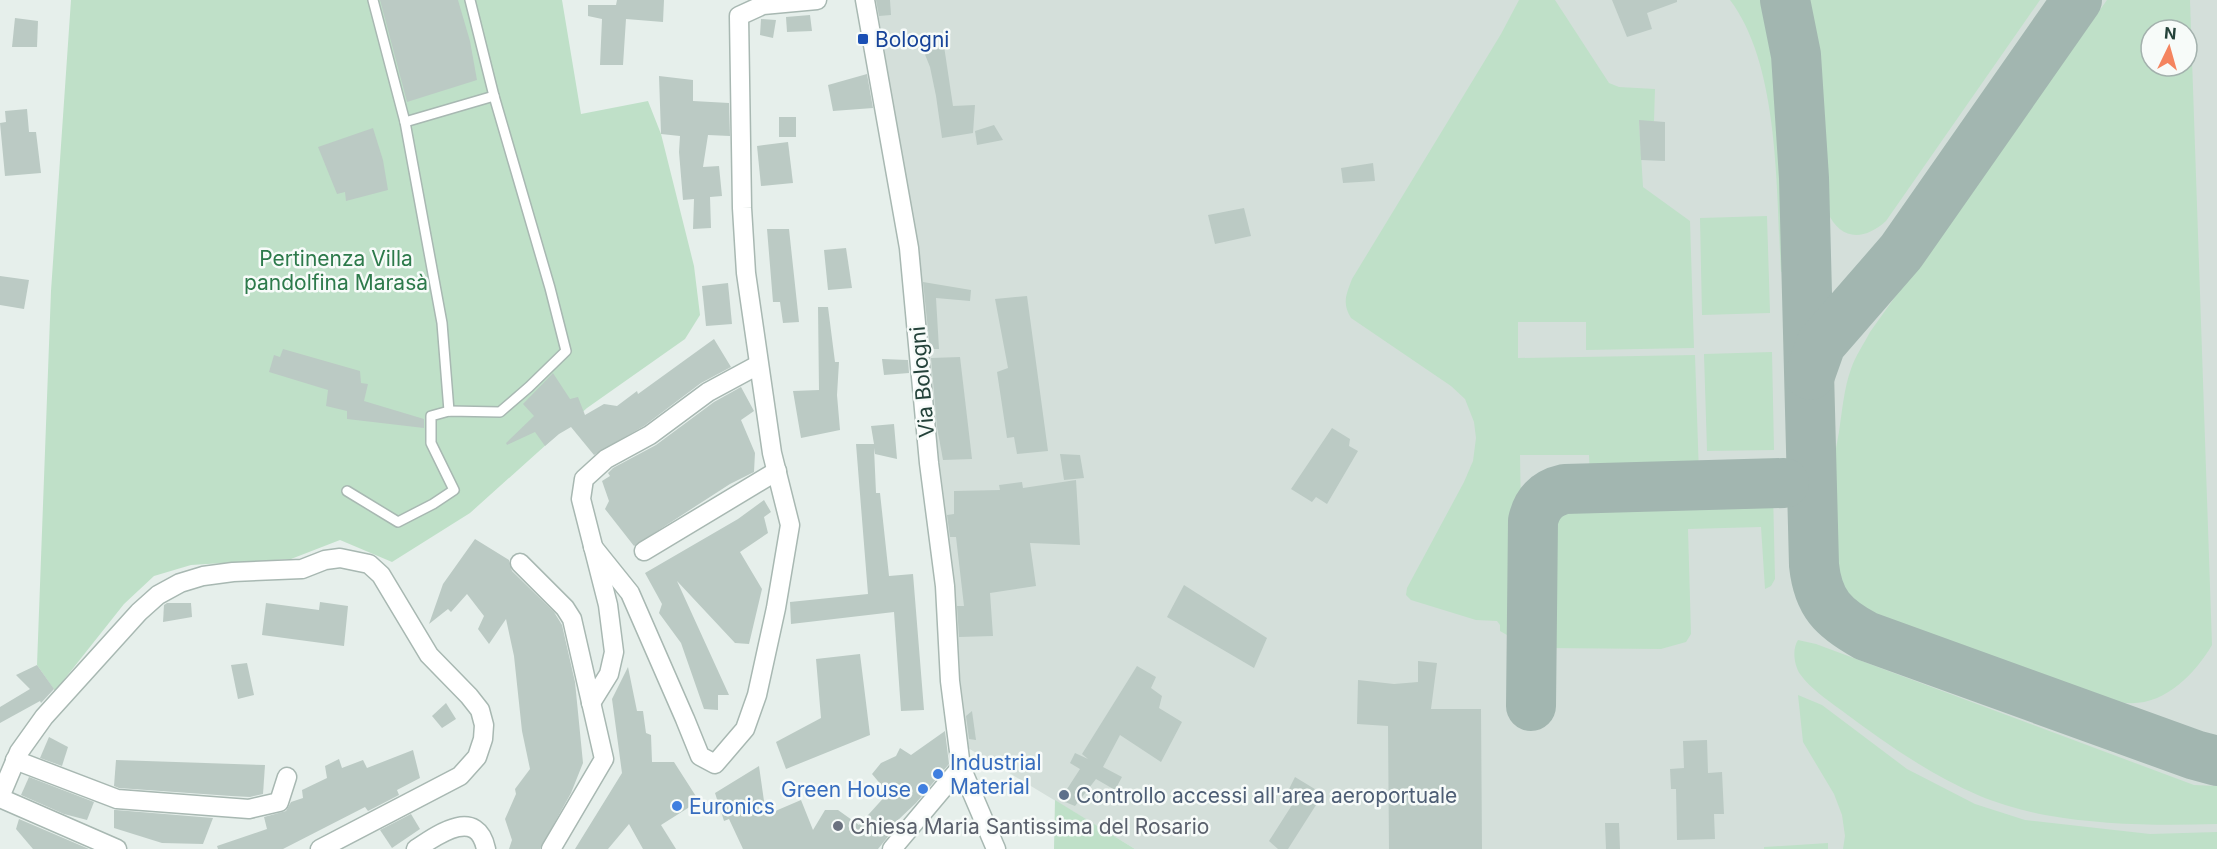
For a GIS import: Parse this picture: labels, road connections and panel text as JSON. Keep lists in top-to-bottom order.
{
  "streets": {
    "street": ["Via Bologni"]
  },
  "parks": ["Pertinenza Villa pandolfina Marasà"],
  "places": {
    "transit": ["Bologni"],
    "other": [
      "Industrial Material",
      "Green House",
      "Controllo accessi all'area aeroportuale",
      "Euronics",
      "Chiesa Maria Santissima del Rosario"
    ]
  },
  "north": "top"
}
